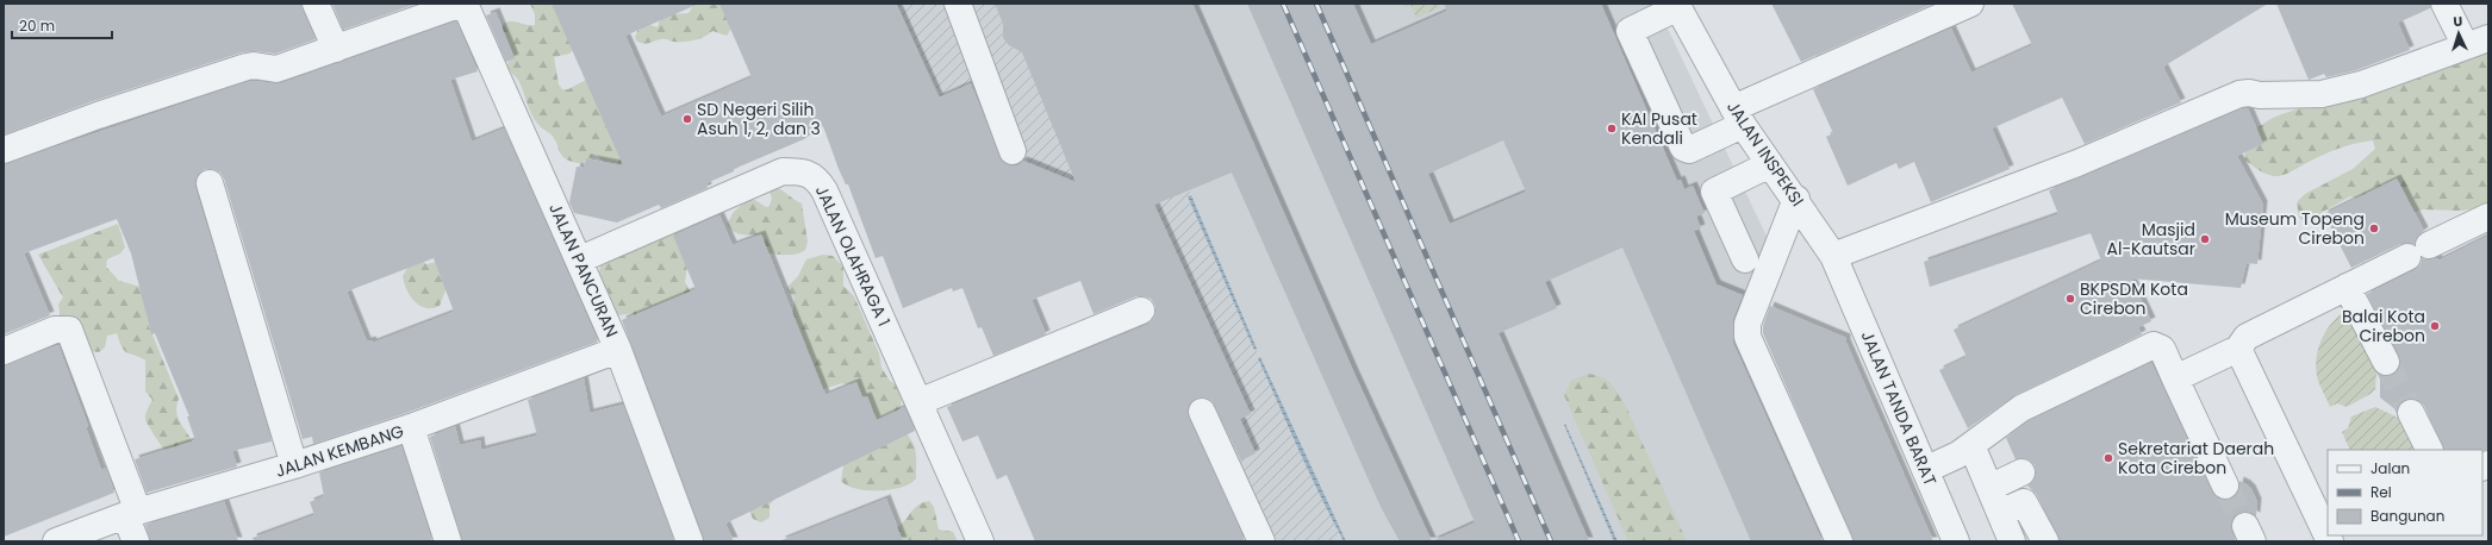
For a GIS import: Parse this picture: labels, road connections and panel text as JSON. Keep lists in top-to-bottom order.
{
  "streets": {
    "street": [
      "JALAN INSPEKSI",
      "JALAN OLAHRAGA 1",
      "JALAN PANCURAN",
      "JALAN TANDA BARAT",
      "JALAN KEMBANG"
    ]
  },
  "crossings": [
    ["JALAN INSPEKSI", "JALAN TANDA BARAT"],
    ["JALAN OLAHRAGA 1", "JALAN PANCURAN"],
    ["JALAN PANCURAN", "JALAN KEMBANG"]
  ],
  "places": [
    "SD Negeri Silih Asuh 1, 2, dan 3",
    "KAI Pusat Kendali",
    "Museum Topeng Cirebon",
    "Masjid Al-Kautsar",
    "BKPSDM Kota Cirebon",
    "Balai Kota Cirebon",
    "Sekretariat Daerah Kota Cirebon"
  ],
  "legend": ["Jalan", "Rel", "Bangunan"],
  "scale_bar": "20 m",
  "north": "top"
}
